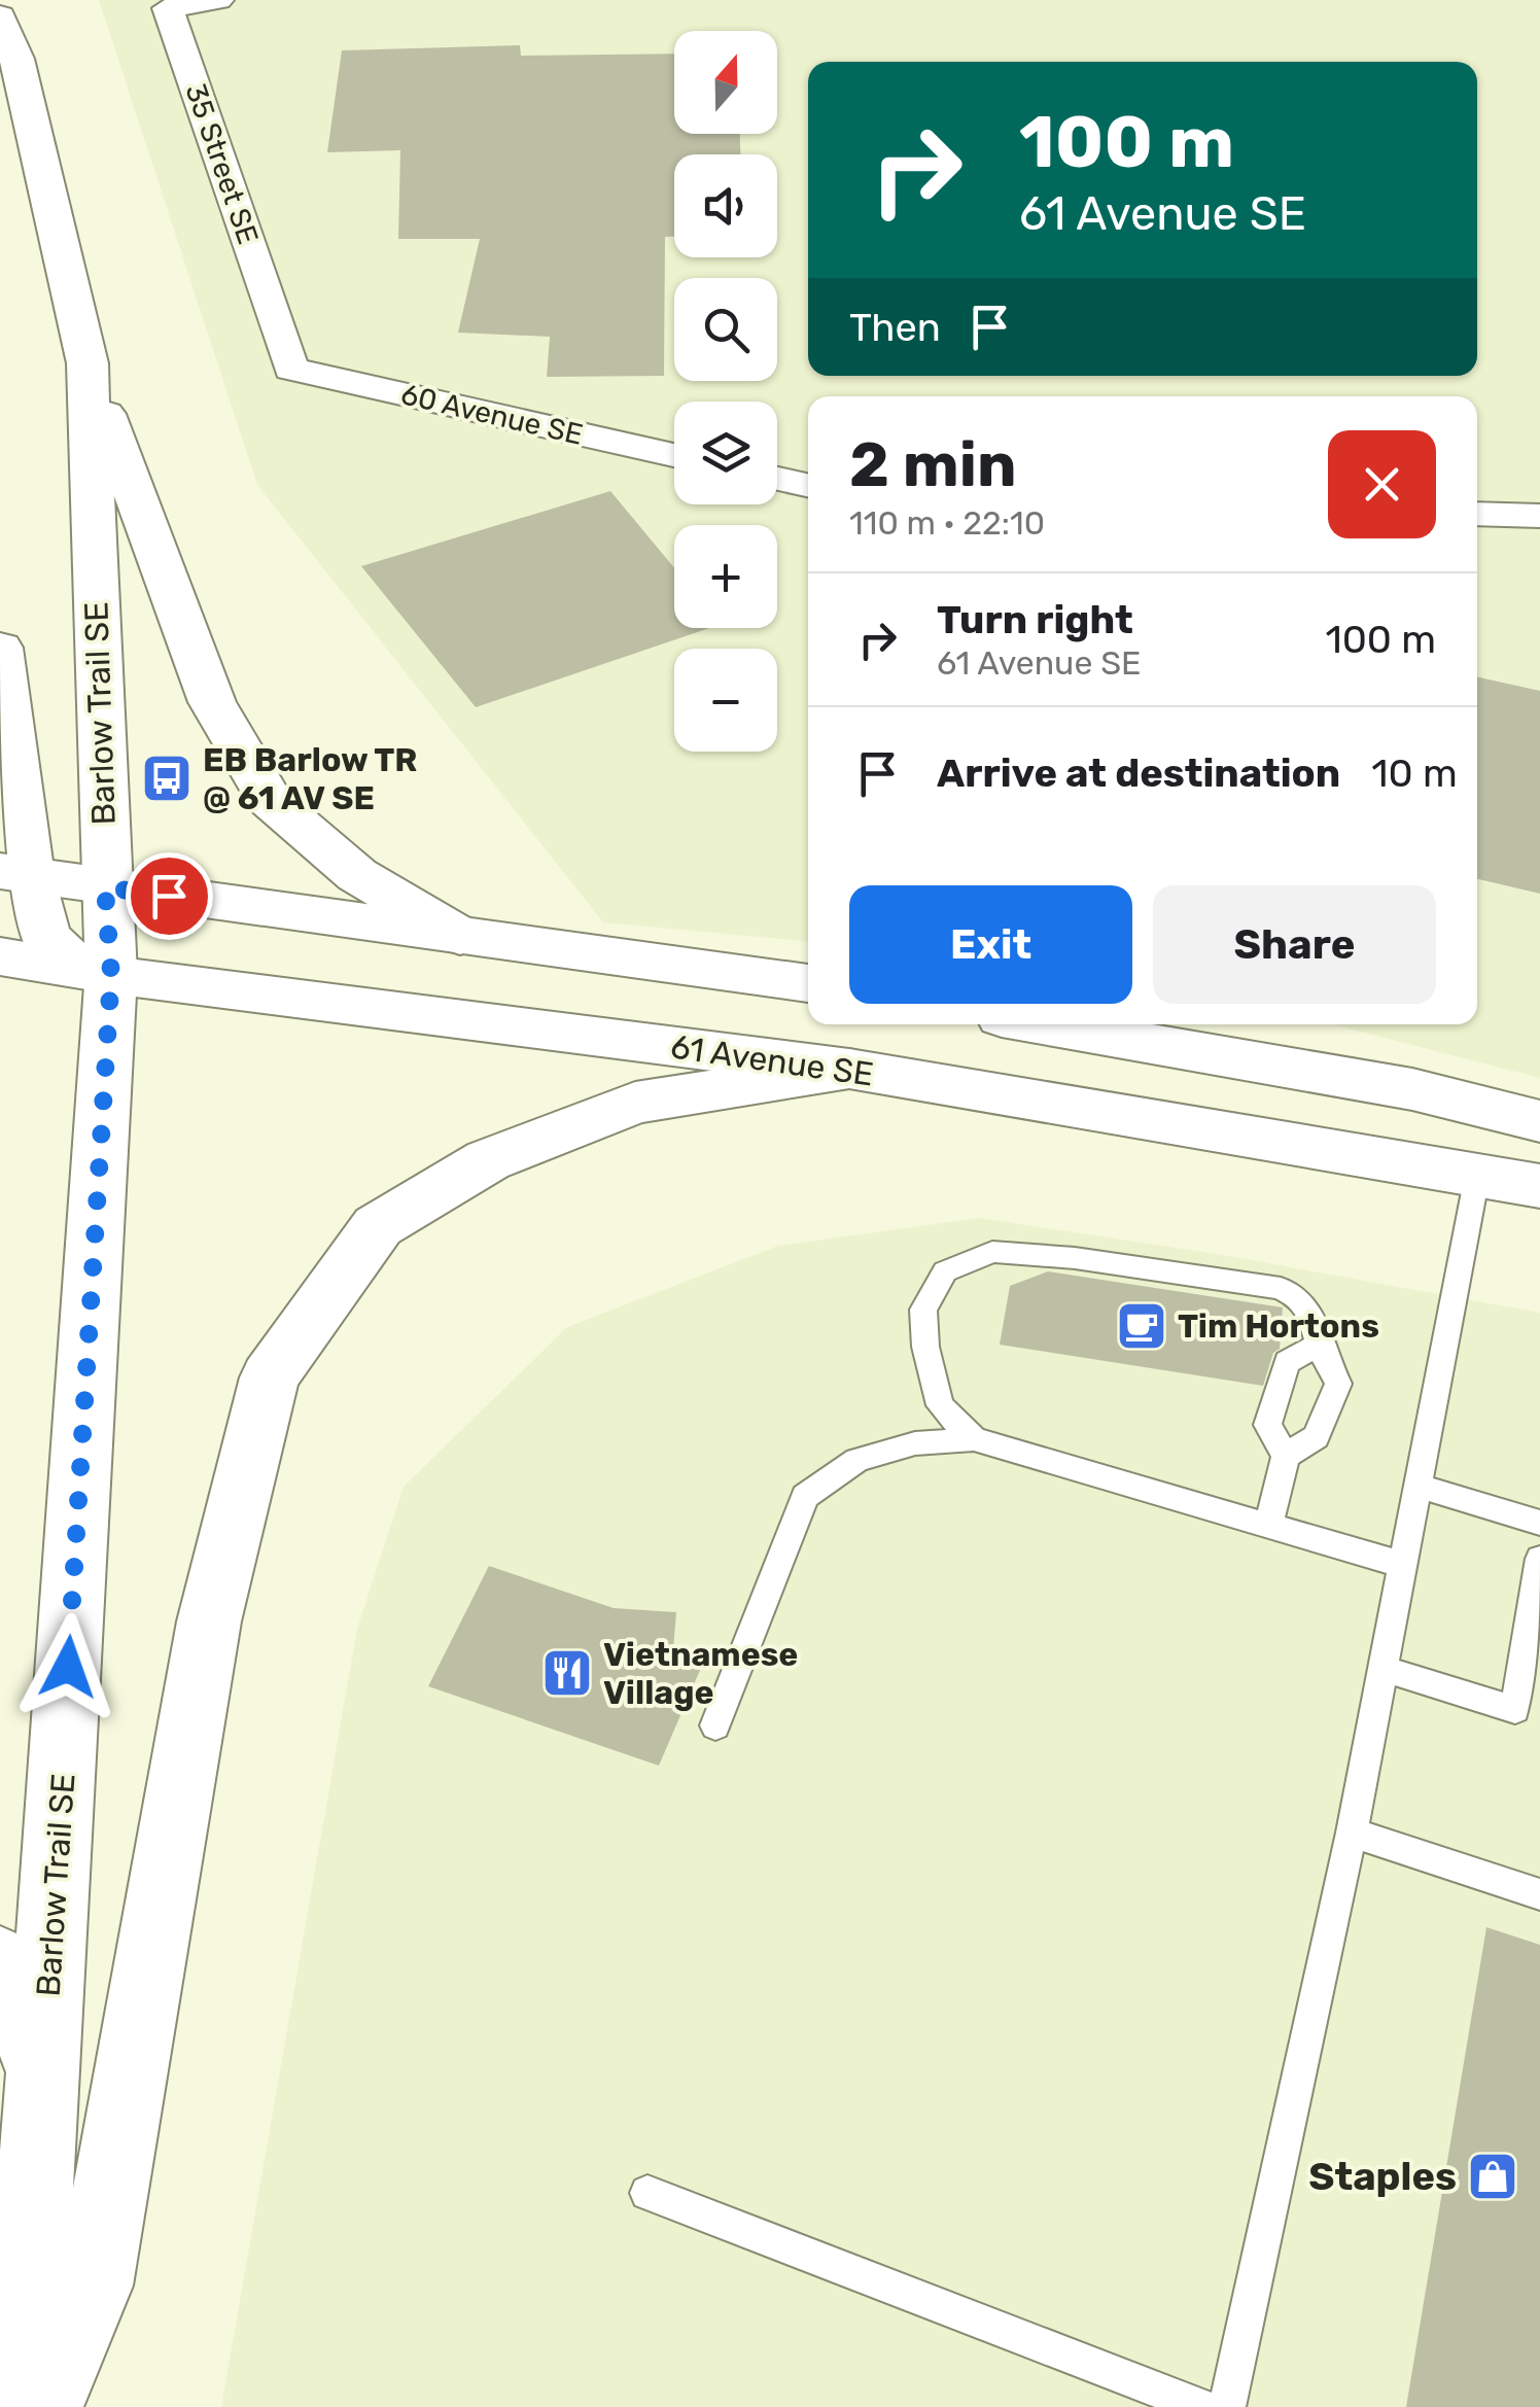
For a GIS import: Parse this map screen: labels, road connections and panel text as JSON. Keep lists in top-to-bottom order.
{
  "streets": {
    "main road": ["Barlow Trail SE", "61 Avenue SE"],
    "street": ["35 Street SE", "60 Avenue SE"]
  },
  "crossings": [
    ["35 Street SE", "60 Avenue SE"],
    ["Barlow Trail SE", "61 Avenue SE"]
  ],
  "places": {
    "bus stop": ["EB Barlow TR @ 61 AV SE"],
    "cafe": ["Tim Hortons"],
    "restaurant": ["Vietnamese Village"],
    "shop": ["Staples"]
  },
  "north": "top",
  "page": {
    "map_buttons": ["+", "−"],
    "turn": ["100 m", "61 Avenue SE"],
    "then": "Then",
    "heading": ["2 min", "110 m · 22:10"],
    "list": [
      {
        "name": "Turn right",
        "note": "61 Avenue SE",
        "value": "100 m"
      },
      {
        "name": "Arrive at destination",
        "value": "10 m"
      }
    ],
    "buttons": ["Exit", "Share"]
  }
}
